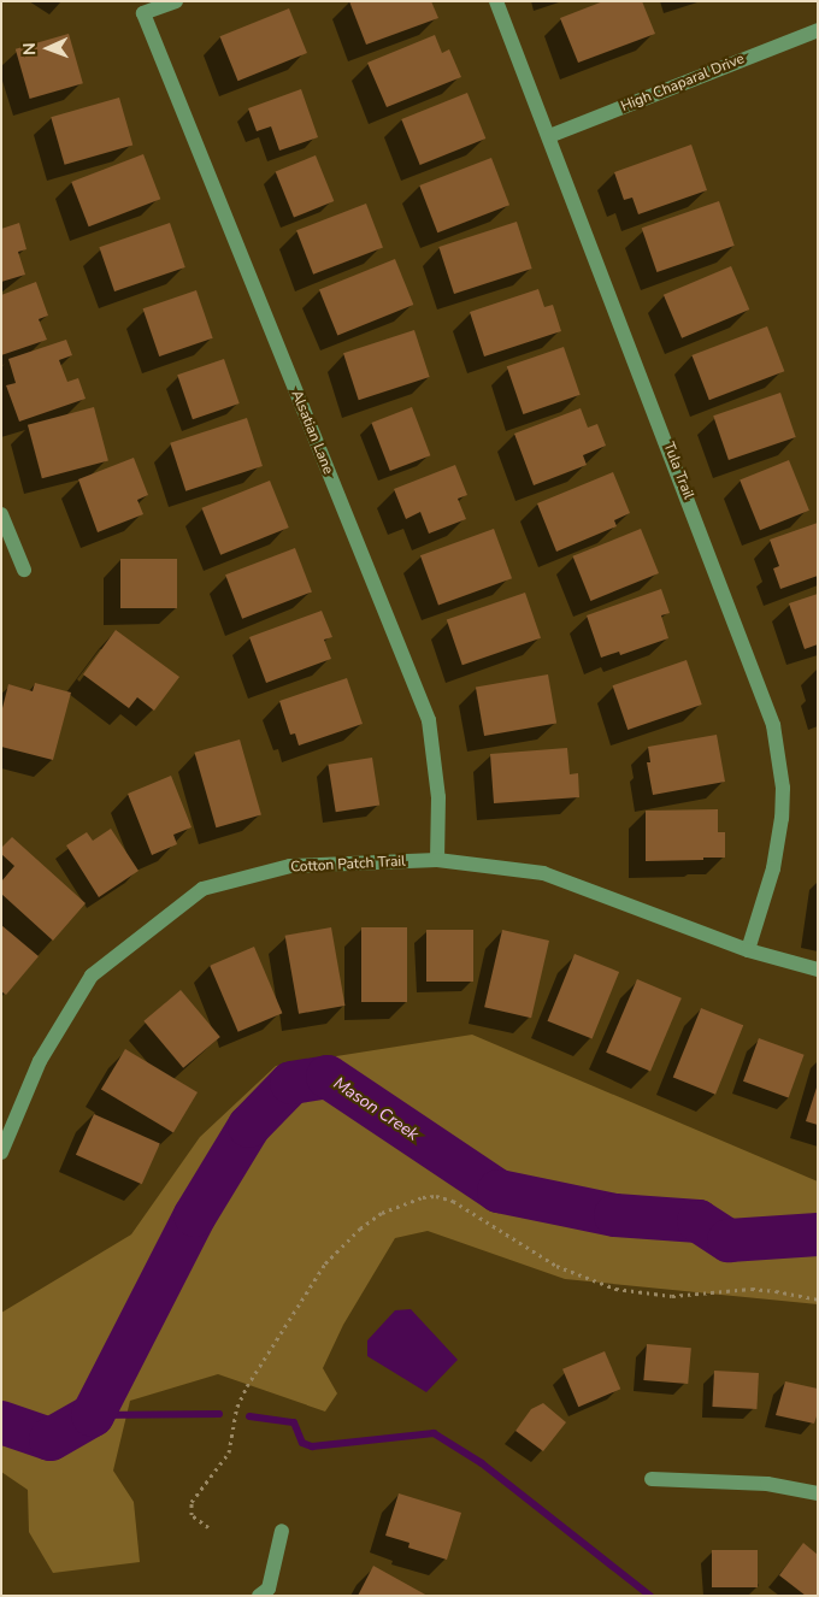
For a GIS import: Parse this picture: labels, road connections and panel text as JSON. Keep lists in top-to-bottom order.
{
  "streets": {
    "street": [
      "High Chaparal Drive",
      "Alsatian Lane",
      "Tula Trail",
      "Cotton Patch Trail"
    ]
  },
  "crossings": [
    ["High Chaparal Drive", "Tula Trail"],
    ["Alsatian Lane", "Cotton Patch Trail"],
    ["Tula Trail", "Cotton Patch Trail"]
  ],
  "water": ["Mason Creek"],
  "north": "left"
}
